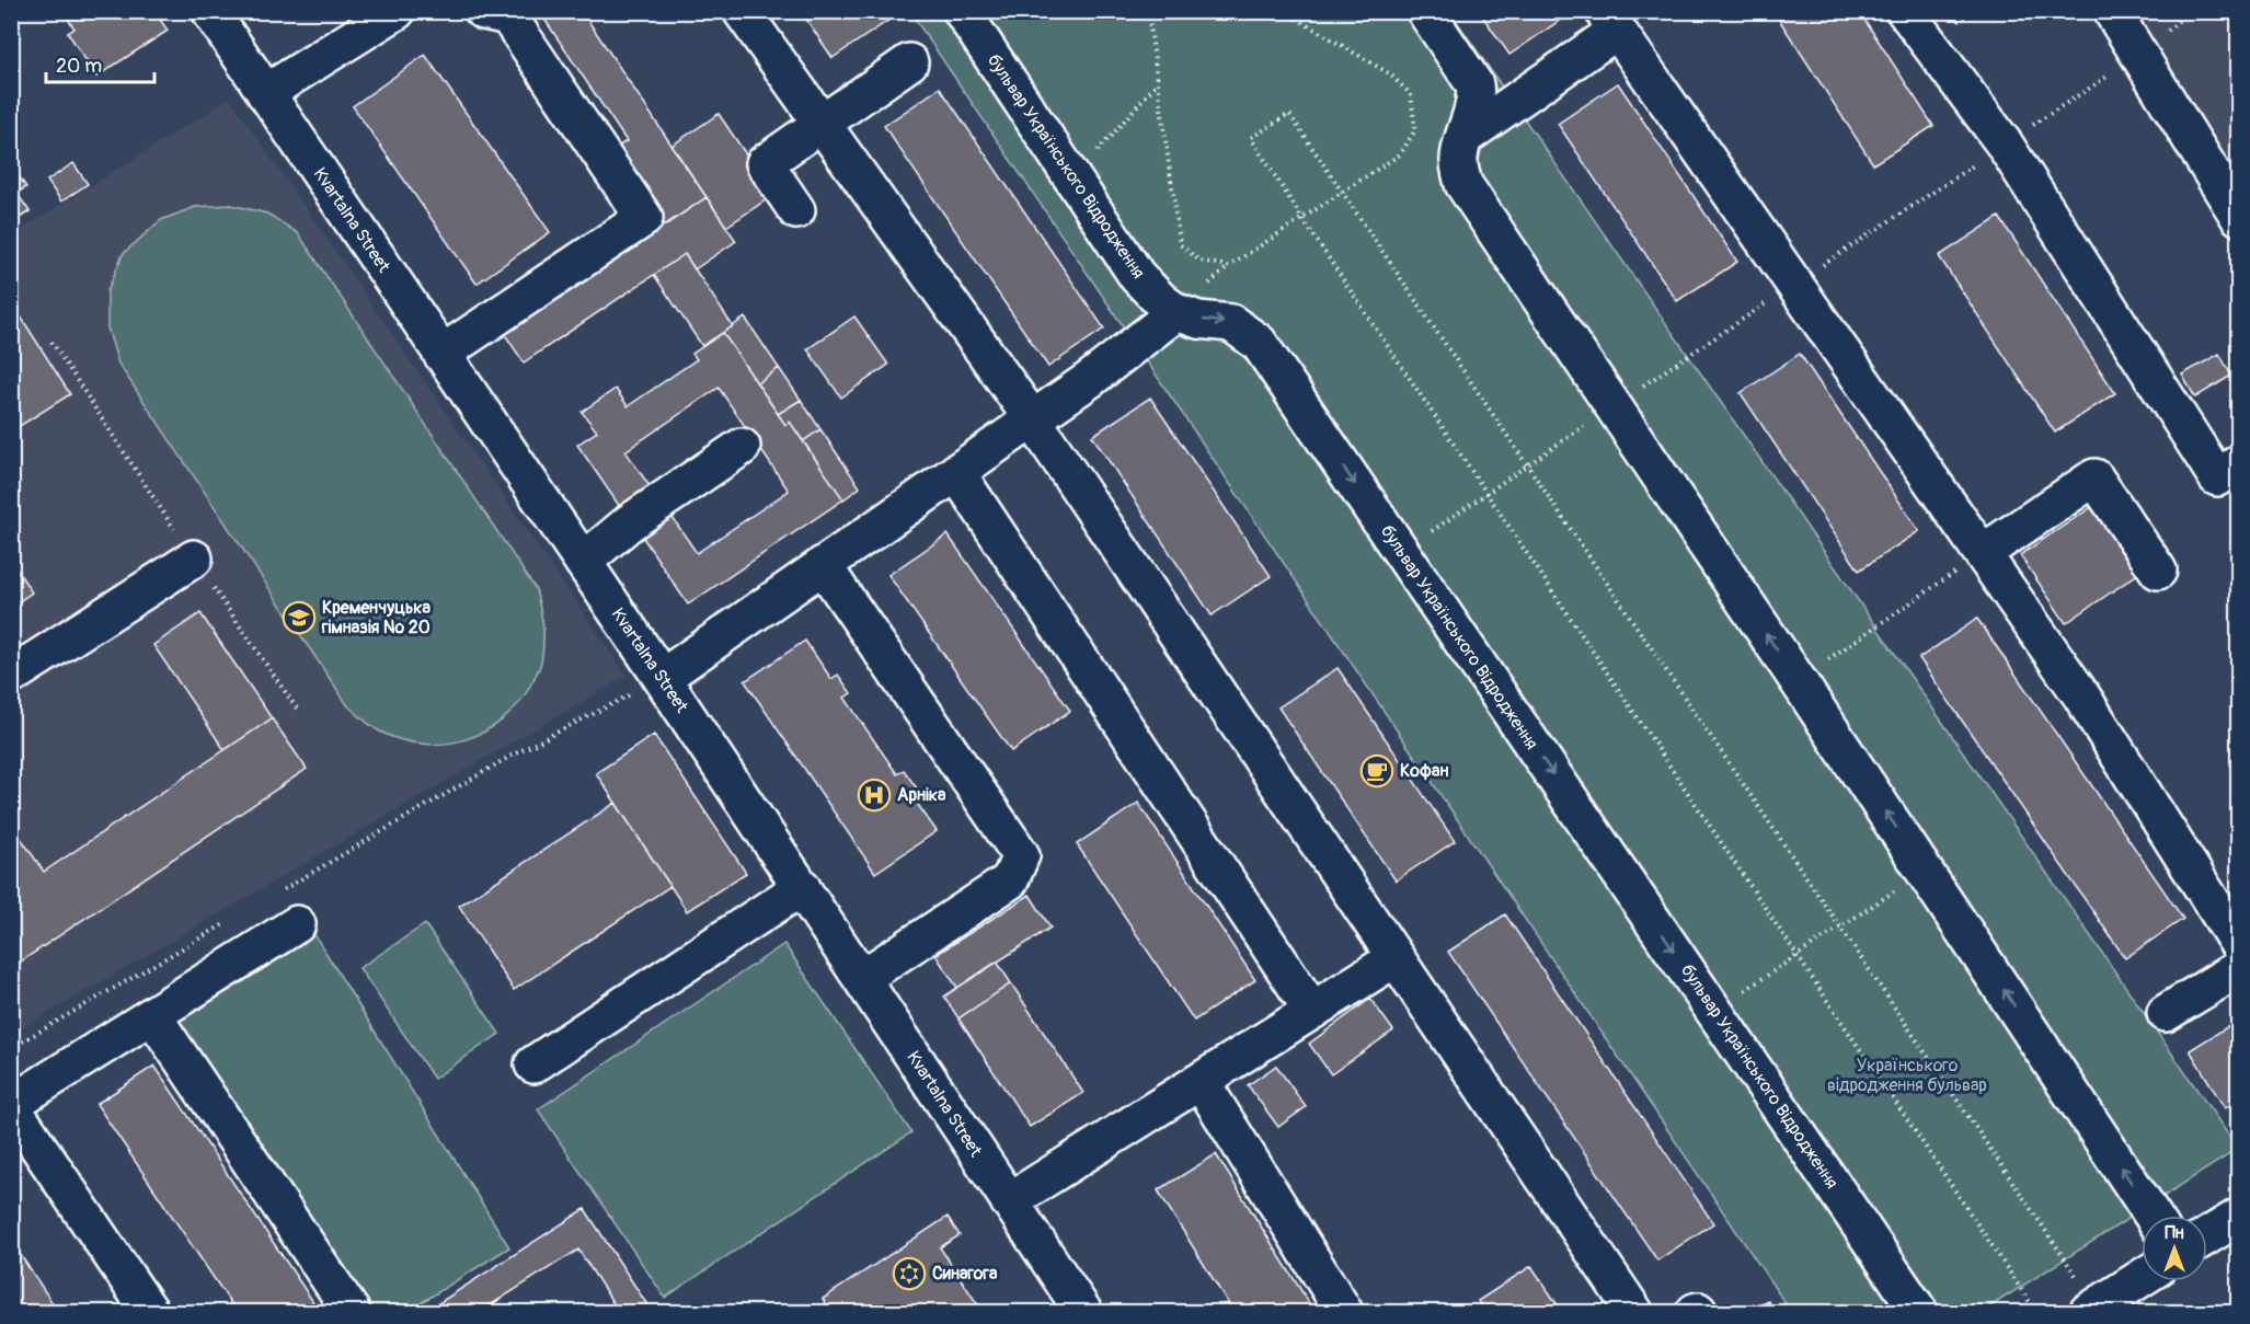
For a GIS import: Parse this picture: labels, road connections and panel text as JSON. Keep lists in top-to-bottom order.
{
  "streets": {
    "street": ["бульвар Українського Відродження", "Kvartalna Street"]
  },
  "parks": ["Українського відродження бульвар"],
  "places": {
    "school or university": ["Кременчуцька гімназія № 20"],
    "cafe": ["Кофан"],
    "hospital": ["Арніка"],
    "synagogue": ["Синагога"]
  },
  "scale_bar": "20 m",
  "north": "top"
}
